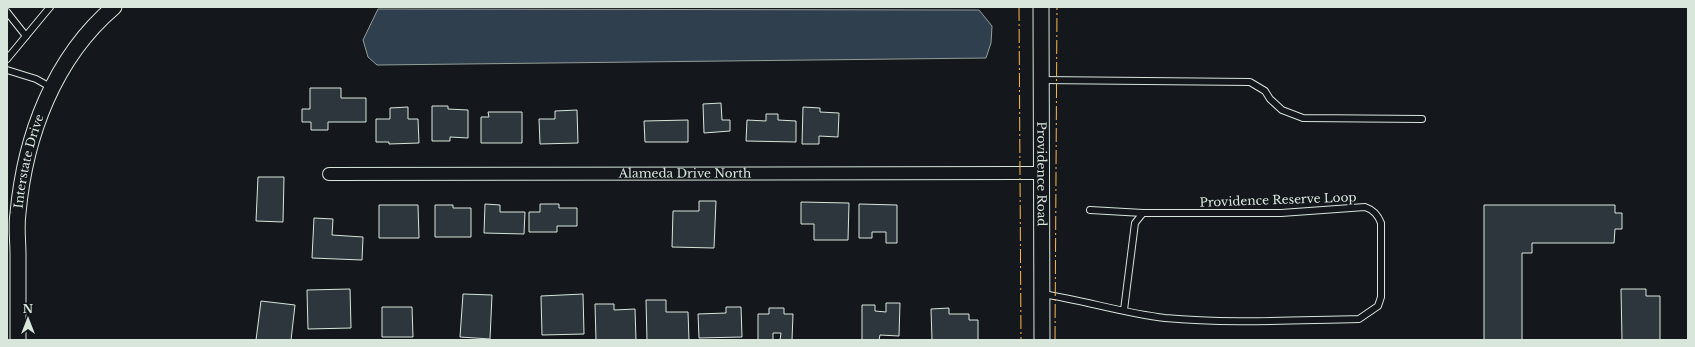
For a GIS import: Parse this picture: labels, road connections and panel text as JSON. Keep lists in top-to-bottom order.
{
  "streets": {
    "street": ["Interstate Drive", "Alameda Drive North", "Providence Road"],
    "lane": ["Providence Reserve Loop"]
  },
  "crossings": [
    ["Alameda Drive North", "Providence Road"],
    ["Providence Road", "Providence Reserve Loop"]
  ],
  "north": "top"
}
